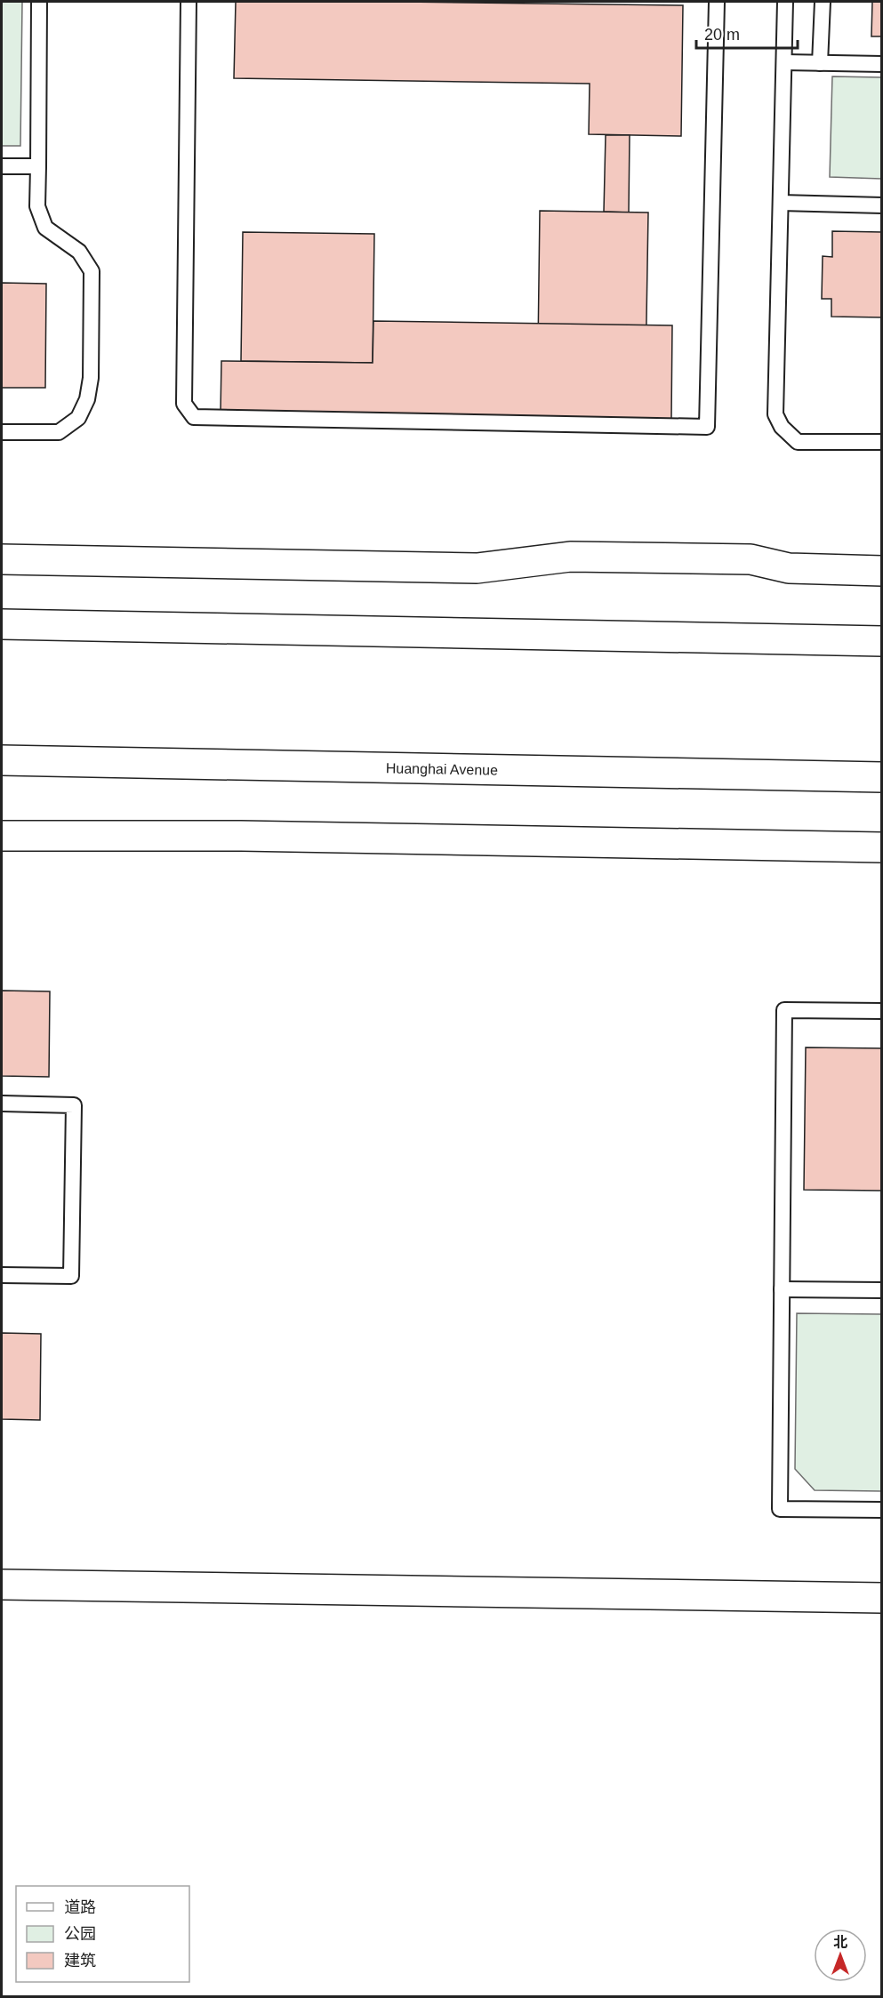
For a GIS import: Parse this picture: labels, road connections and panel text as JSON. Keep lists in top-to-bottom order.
{
  "streets": {
    "street": ["Huanghai Avenue"]
  },
  "legend": ["道路", "公园", "建筑"],
  "scale_bar": "20 m",
  "north": "top"
}
